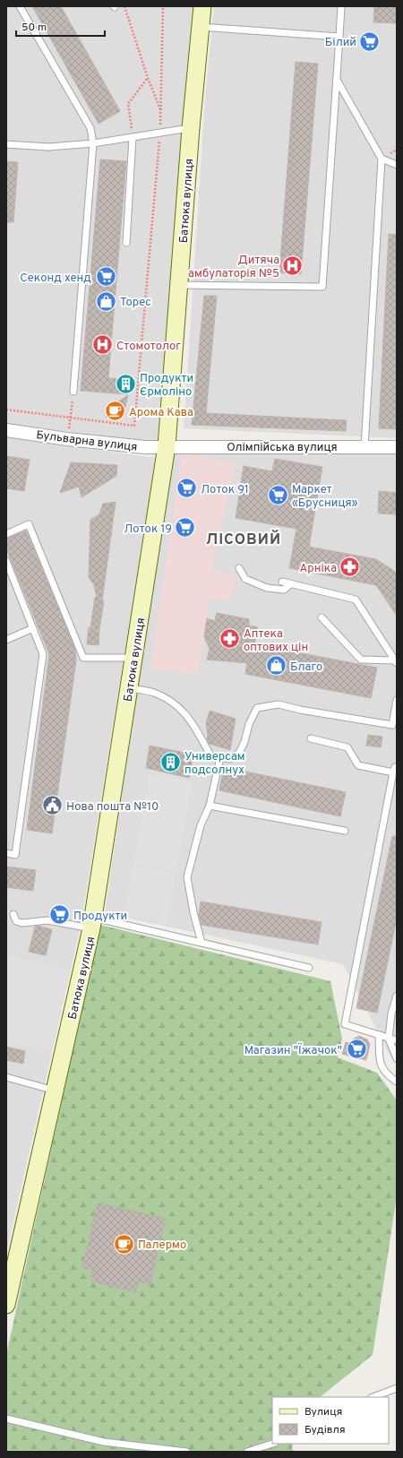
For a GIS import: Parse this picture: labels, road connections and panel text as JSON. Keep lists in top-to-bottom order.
{
  "streets": {
    "street": ["Батюка вулиця", "Бульварна вулиця", "Олімпійська вулиця"]
  },
  "crossings": [
    ["Батюка вулиця", "Бульварна вулиця"],
    ["Батюка вулиця", "Олімпійська вулиця"],
    ["Бульварна вулиця", "Олімпійська вулиця"]
  ],
  "districts": ["ЛІСОВИЙ"],
  "places": {
    "supermarket": [
      "Білий",
      "Секонд хенд",
      "Лоток 91",
      "Маркет «Брусниця»",
      "Лоток 19",
      "Продукти",
      "Магазин \"Їжачок\""
    ],
    "hospital": ["Дитяча амбулаторія №5", "Стомотолог"],
    "shop": ["Торес", "Благо"],
    "building": ["Продукти Єрмоліно", "Универсам подсолнух"],
    "cafe": ["Арома Кава", "Палермо"],
    "pharmacy": ["Арніка", "Аптека оптових цін"],
    "public building": ["Нова пошта №10"]
  },
  "legend": ["Вулиця", "Будівля"],
  "scale_bar": "50 m"
}
